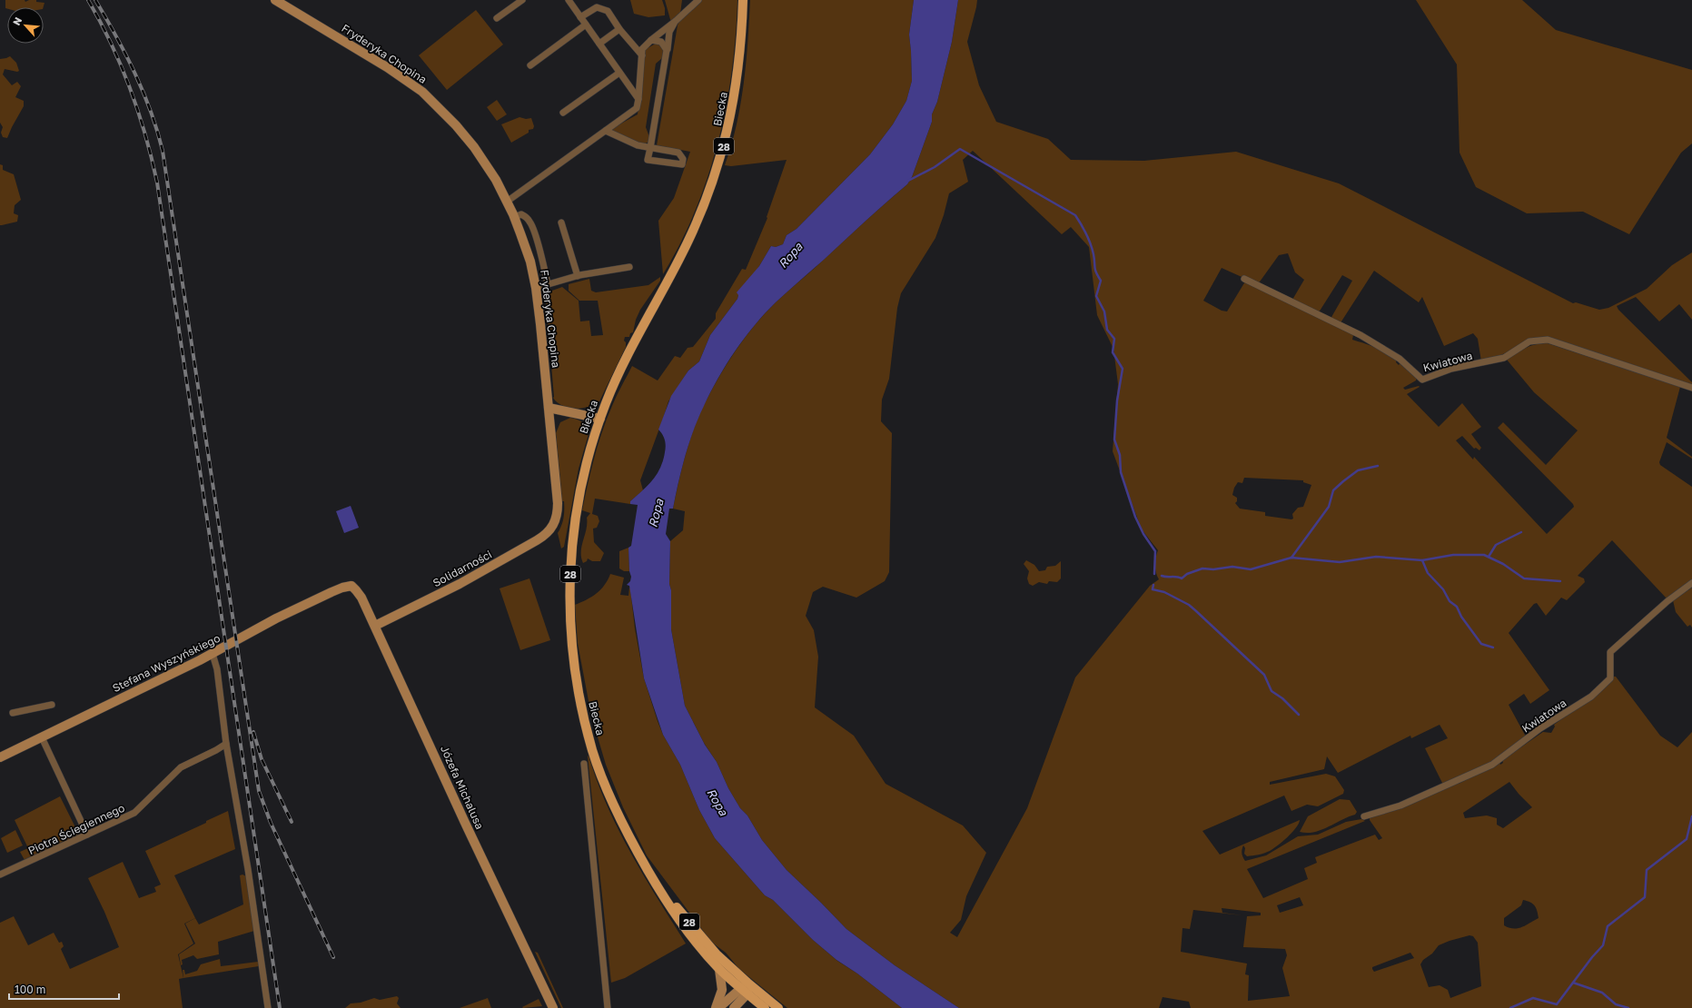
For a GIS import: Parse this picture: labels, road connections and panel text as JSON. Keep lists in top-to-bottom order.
{
  "streets": {
    "main road": ["Biecka", "28"],
    "street": [
      "Fryderyka Chopina",
      "Kwiatowa",
      "Solidarności",
      "Stefana Wyszyńskiego",
      "Józefa Michalusa",
      "Piotra Ściegiennego"
    ]
  },
  "crossings": [
    ["Fryderyka Chopina", "Solidarności"],
    ["Biecka", "28"],
    ["Solidarności", "Józefa Michalusa"],
    ["Stefana Wyszyńskiego", "Józefa Michalusa"]
  ],
  "water": ["Ropa"],
  "scale_bar": "100 m",
  "north": "top left"
}
